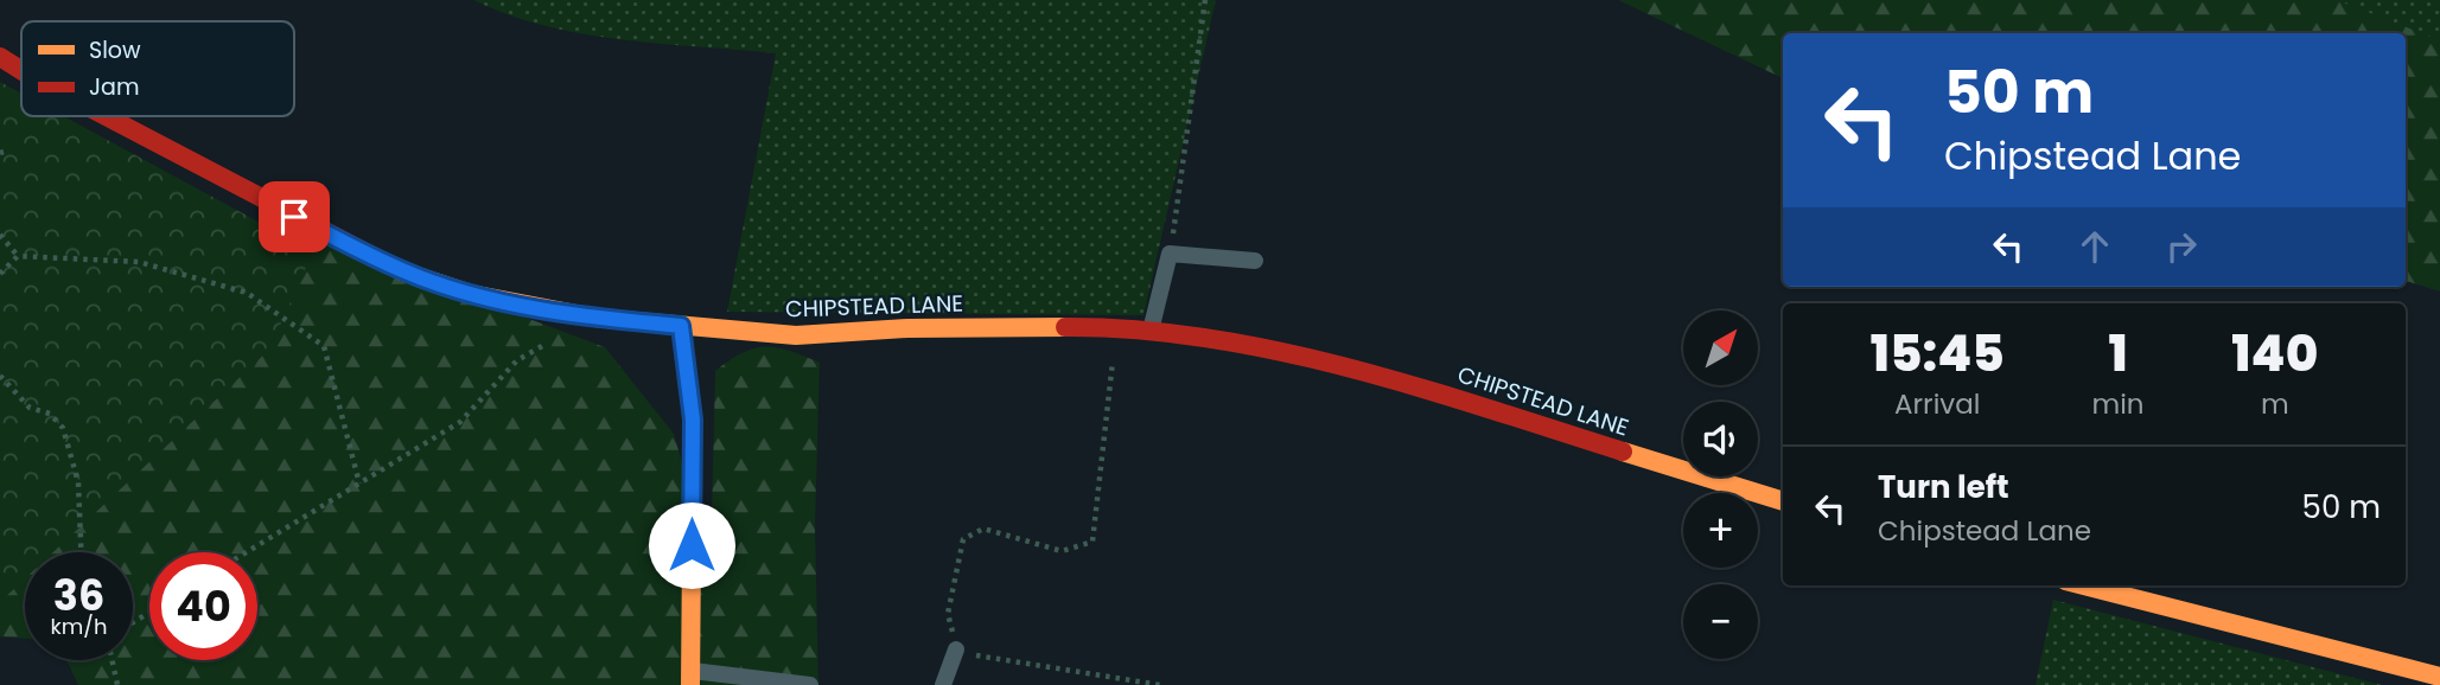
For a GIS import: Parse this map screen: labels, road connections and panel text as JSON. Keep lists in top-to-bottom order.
{
  "streets": {
    "street": ["CHIPSTEAD LANE"]
  },
  "legend": ["Slow", "Jam"],
  "north": "top right",
  "page": {
    "turn": ["50 m", "Chipstead Lane"],
    "eta": [
      "15:45",
      "Arrival",
      "1",
      "min",
      "140",
      "m"
    ],
    "map_buttons": ["+", "−"],
    "list": [
      {
        "name": "Turn left",
        "note": "Chipstead Lane",
        "value": "50 m"
      }
    ],
    "speed": "36 km/h",
    "limit": "40"
  }
}
